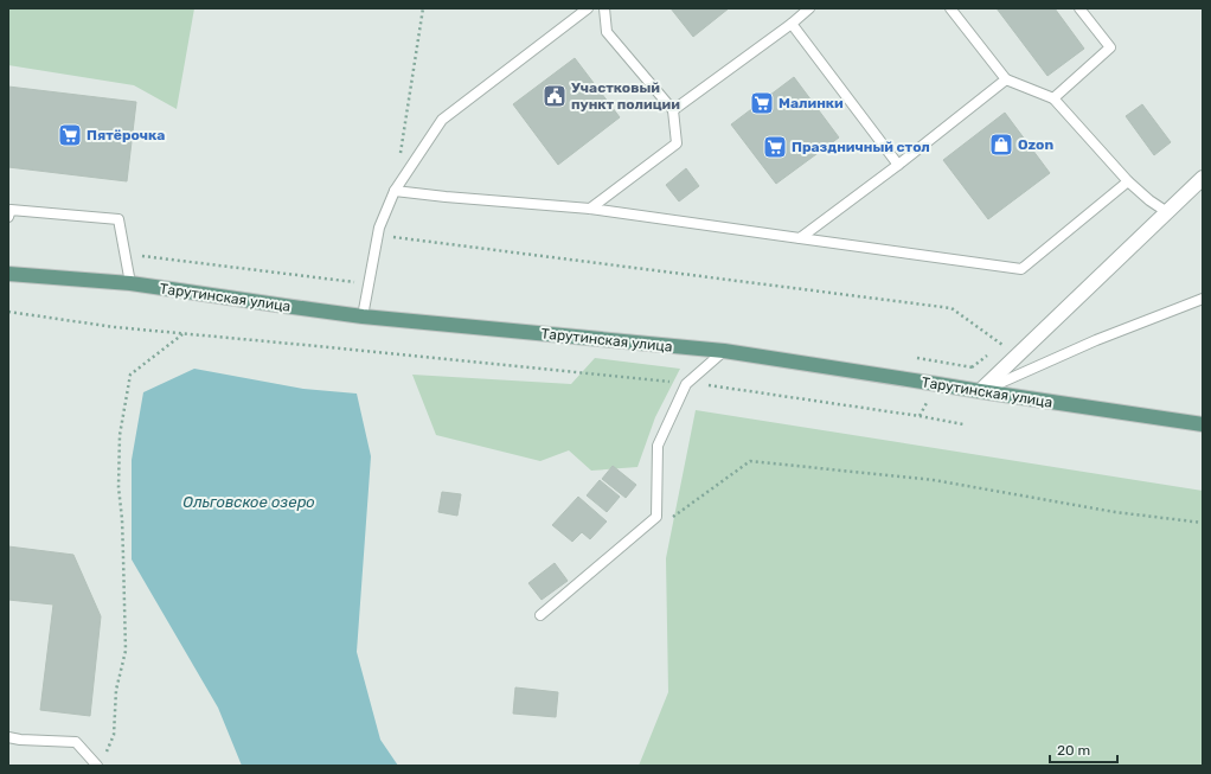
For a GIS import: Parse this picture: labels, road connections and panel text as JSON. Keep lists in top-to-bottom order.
{
  "streets": {
    "main road": ["Тарутинская улица"]
  },
  "water": ["Ольговское озеро"],
  "places": {
    "public building": ["Участковый пункт полиции"],
    "supermarket": ["Малинки", "Пятёрочка", "Праздничный стол"],
    "shop": ["Ozon"]
  },
  "scale_bar": "20 m"
}
